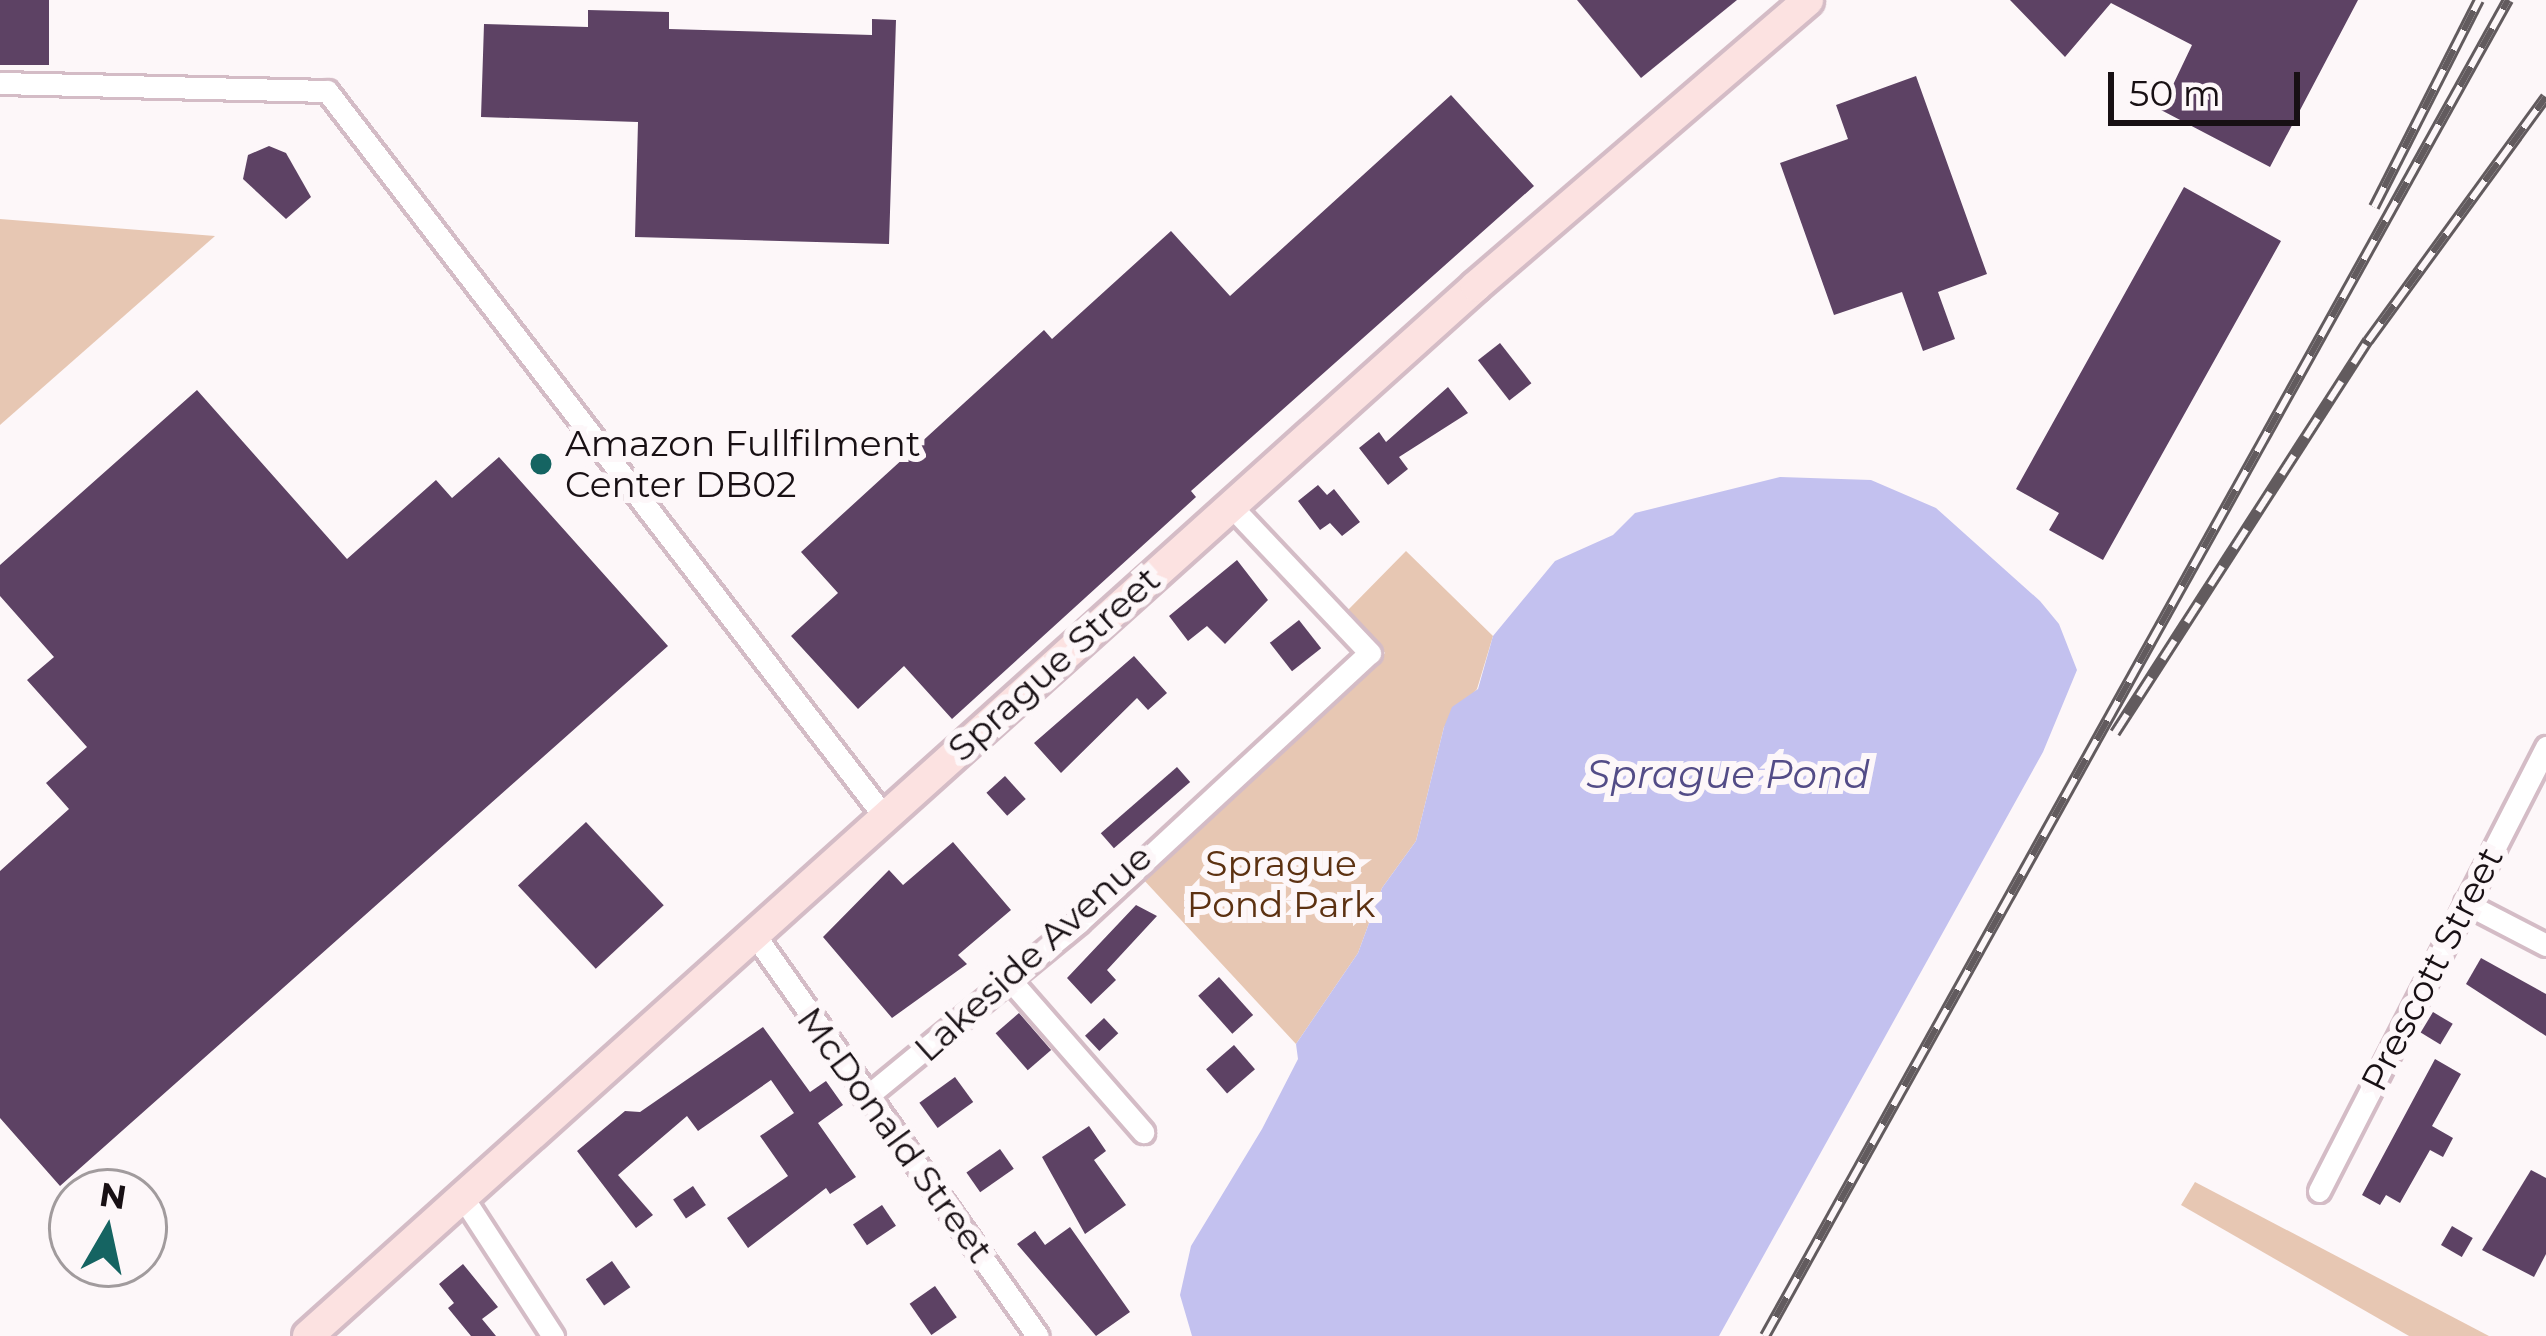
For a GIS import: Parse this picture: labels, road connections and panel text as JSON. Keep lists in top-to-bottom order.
{
  "streets": {
    "main road": ["Sprague Street"],
    "street": ["Lakeside Avenue", "Prescott Street", "McDonald Street"]
  },
  "crossings": [
    ["Sprague Street", "Lakeside Avenue"],
    ["Sprague Street", "McDonald Street"],
    ["Lakeside Avenue", "McDonald Street"]
  ],
  "water": ["Sprague Pond"],
  "parks": ["Sprague Pond Park"],
  "places": ["Amazon Fullfilment Center DB02"],
  "scale_bar": "50 m",
  "north": "top"
}
